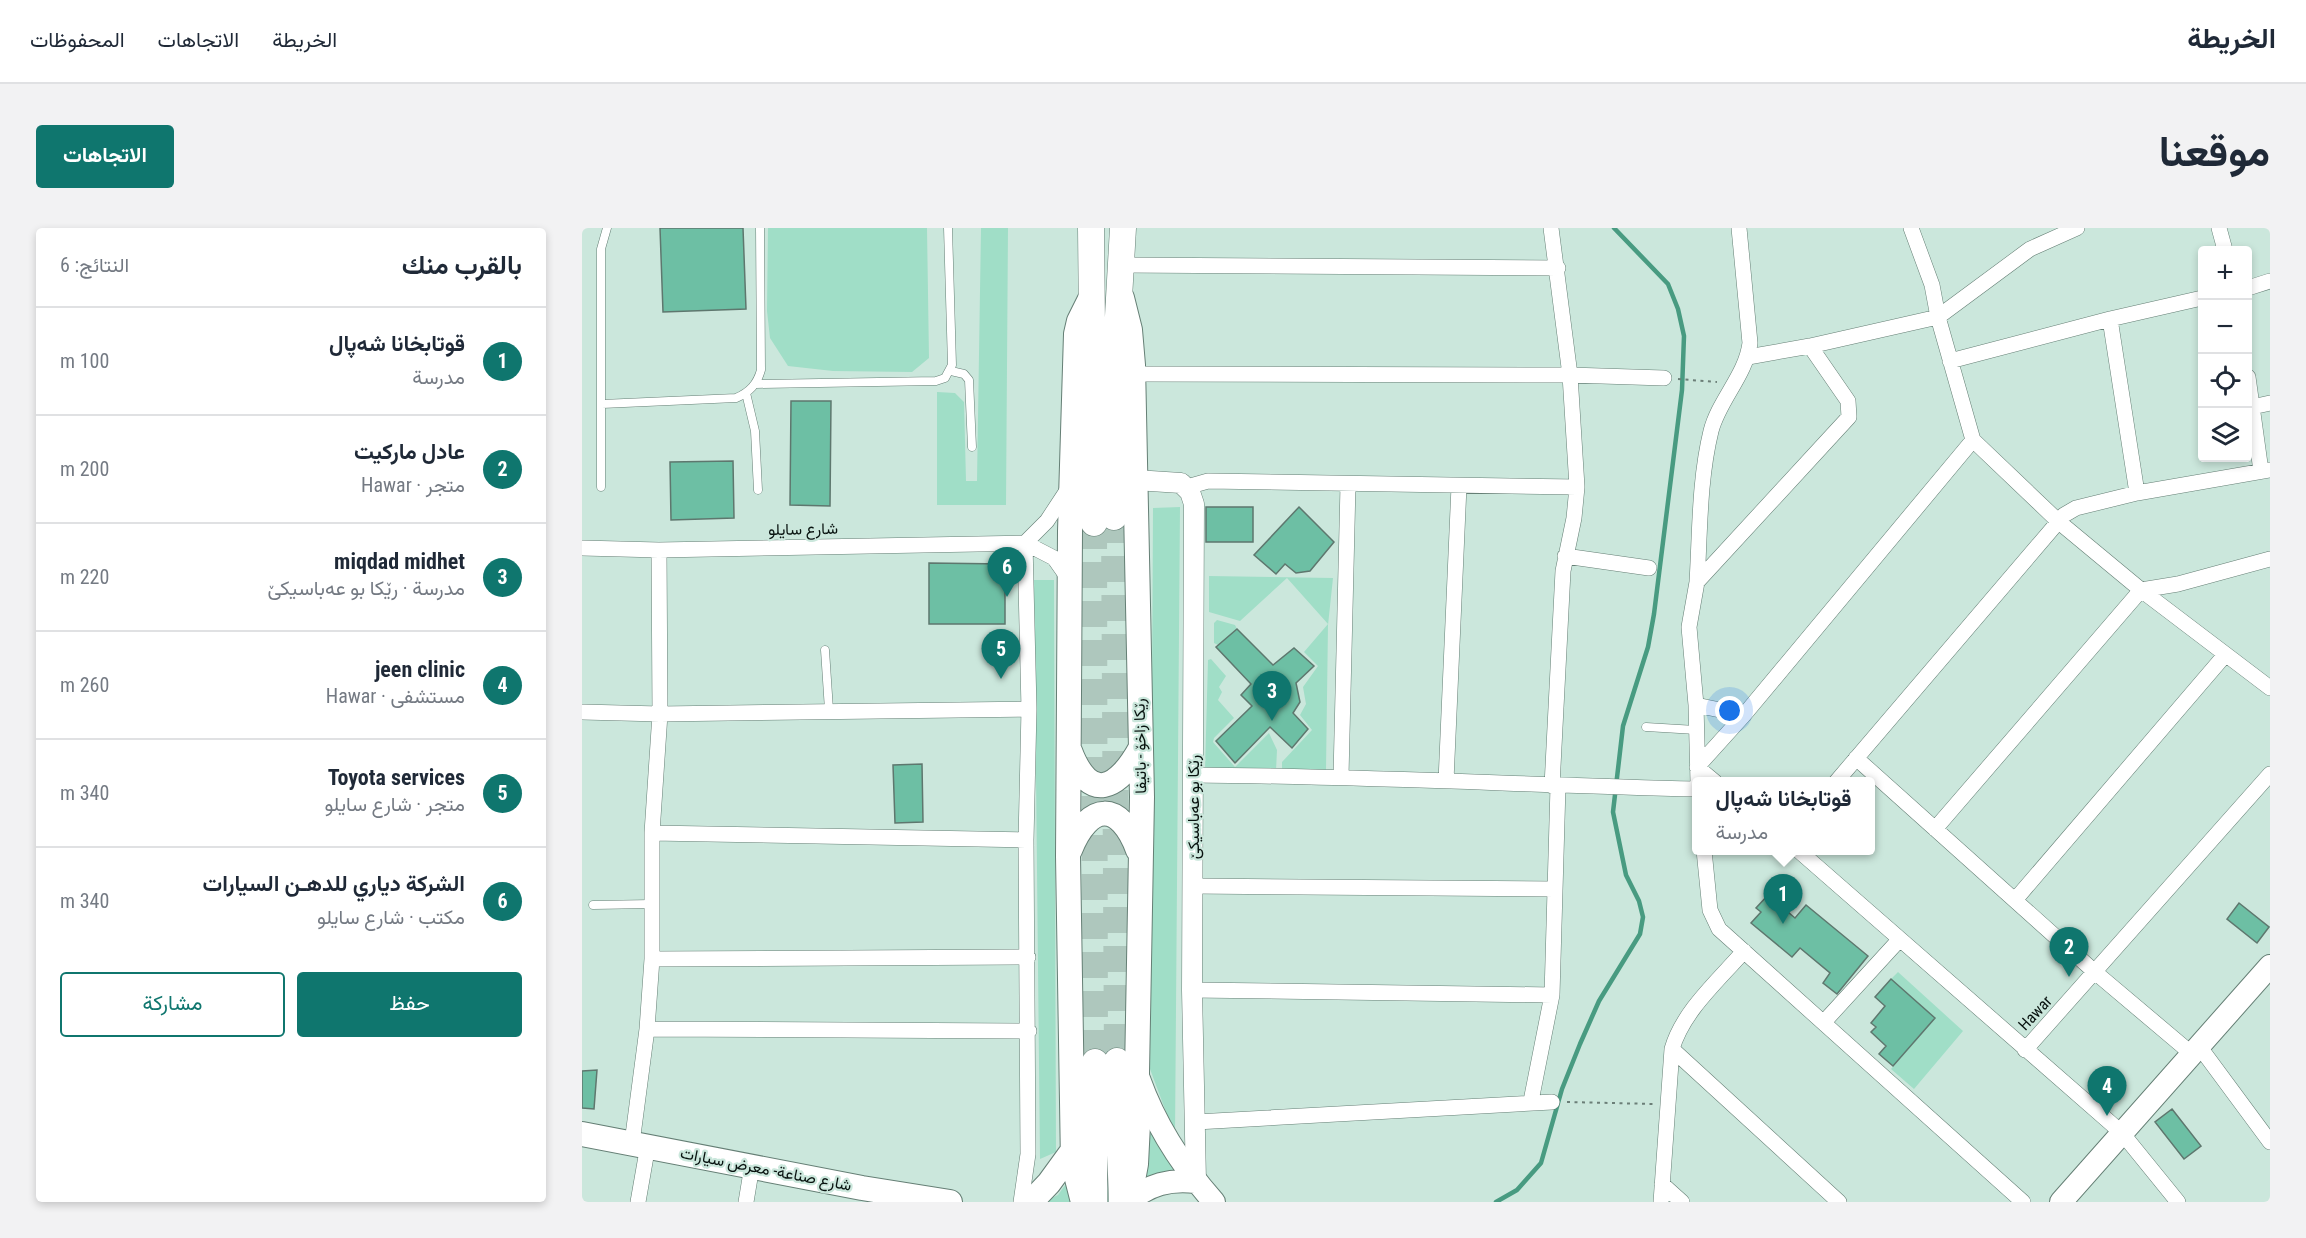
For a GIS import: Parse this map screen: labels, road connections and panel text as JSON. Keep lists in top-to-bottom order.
{
  "streets": {
    "highway": ["رێکا زاخۆ - باتیفا"],
    "main road": ["شارع صناعة- معرض سيارات"],
    "street": ["شارع سايلو", "رێكا بو عه‌باسيكێ", "Hawar"]
  },
  "page": {
    "header": "الخريطة",
    "nav": ["الخريطة", "الاتجاهات", "المحفوظات"],
    "title": "موقعنا",
    "buttons": [
      "الاتجاهات",
      ["حفظ", "مشاركة"]
    ],
    "heading": ["بالقرب منك", "النتائج: 6"],
    "map_buttons": ["+", "−"],
    "list": [
      {
        "mark": "1",
        "name": "قوتابخانا شەپال",
        "note": "مدرسة",
        "value": "100 m"
      },
      {
        "mark": "2",
        "name": "عادل ماركيت",
        "note": "متجر · Hawar",
        "value": "200 m"
      },
      {
        "mark": "3",
        "name": "miqdad midhet",
        "note": "مدرسة · رێكا بو عه‌باسيكێ",
        "value": "220 m"
      },
      {
        "mark": "4",
        "name": "jeen clinic",
        "note": "مستشفى · Hawar",
        "value": "260 m"
      },
      {
        "mark": "5",
        "name": "Toyota services",
        "note": "متجر · شارع سايلو",
        "value": "340 m"
      },
      {
        "mark": "6",
        "name": "الشركة دياري للدهـن السيارات",
        "note": "مكتب · شارع سايلو",
        "value": "340 m"
      }
    ],
    "pins": [
      "6",
      "5",
      "3",
      "1",
      "2",
      "4"
    ],
    "popup": ["قوتابخانا شەپال", "مدرسة"]
  }
}
